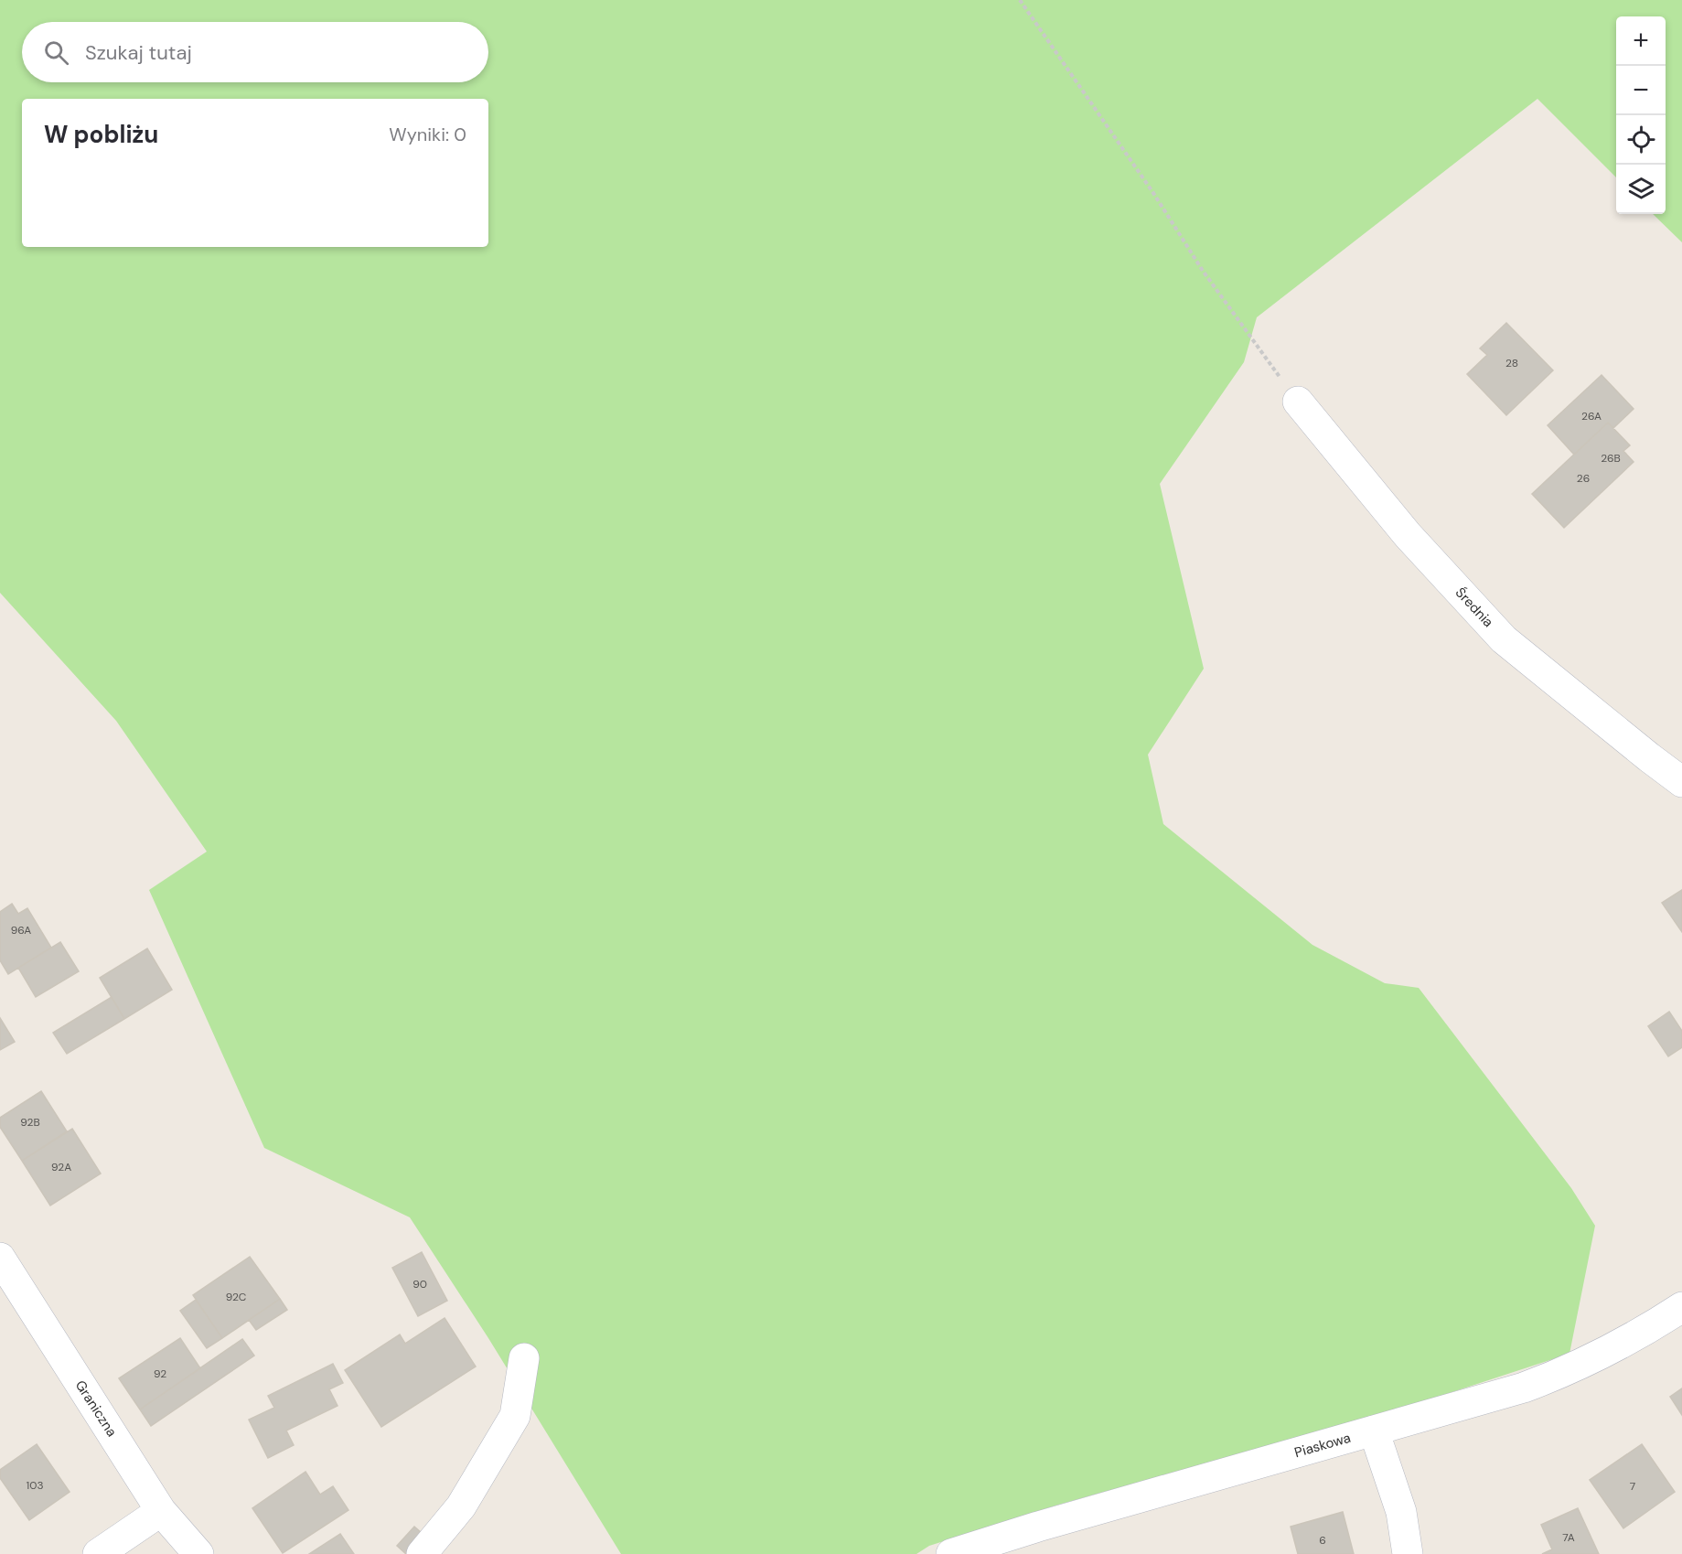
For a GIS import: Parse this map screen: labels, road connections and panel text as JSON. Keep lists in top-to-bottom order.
{
  "streets": {
    "street": ["Średnia", "Graniczna", "Piaskowa"]
  },
  "house_numbers": [
    "28",
    "26A",
    "26B",
    "26",
    "96A",
    "92B",
    "92A",
    "90",
    "92C",
    "92",
    "103",
    "7",
    "7A",
    "6"
  ],
  "page": {
    "map_buttons": ["+", "−"],
    "search": "Szukaj tutaj",
    "heading": ["W pobliżu", "Wyniki: 0"]
  }
}
